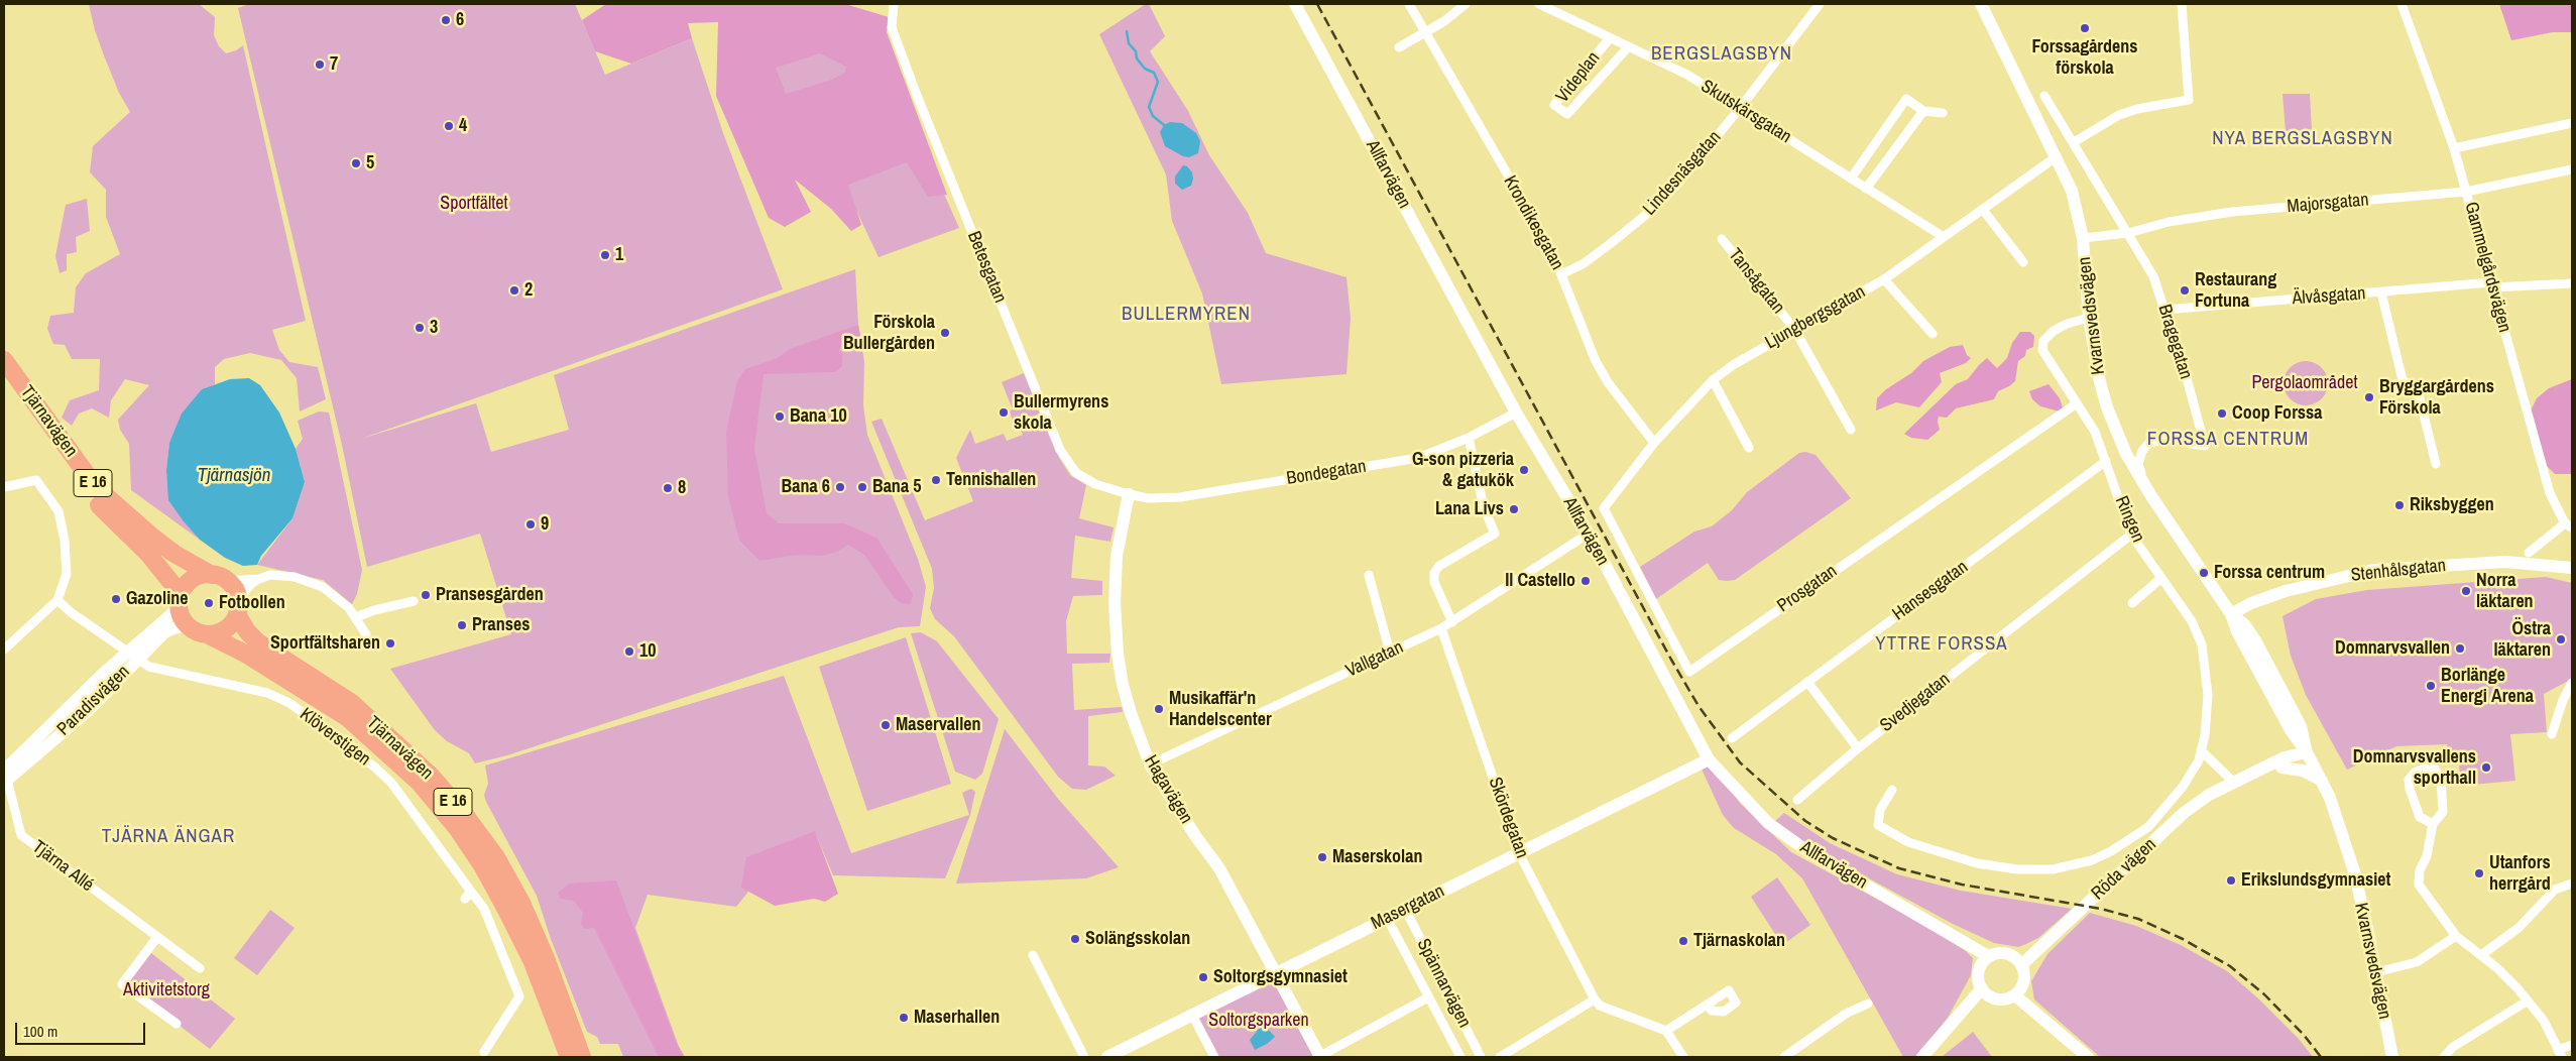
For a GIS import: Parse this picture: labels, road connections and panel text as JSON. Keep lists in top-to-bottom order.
{
  "streets": {
    "highway": ["Tjärnavägen", "E 16"],
    "street": [
      "Videplan",
      "Skutskärsgatan",
      "Lindesnäsgatan",
      "Allfarvägen",
      "Majorsgatan",
      "Krondikesgatan",
      "Betesgatan",
      "Gammelgårdsvägen",
      "Tansågatan",
      "Älvåsgatan",
      "Kvarnsvedsvägen",
      "Ljungbergsgatan",
      "Bragegatan",
      "Bondegatan",
      "Ringen",
      "Stenhålsgatan",
      "Prosgatan",
      "Hansesgatan",
      "Vallgatan",
      "Paradisvägen",
      "Svedjegatan",
      "Klöverstigen",
      "Hagavägen",
      "Skördegatan",
      "Tjärna Allé",
      "Röda vägen",
      "Masergatan",
      "Spännarvägen"
    ]
  },
  "crossings": [
    ["Videplan", "Skutskärsgatan"],
    ["Skutskärsgatan", "Lindesnäsgatan"],
    ["Skutskärsgatan", "Ljungbergsgatan"],
    ["Lindesnäsgatan", "Krondikesgatan"],
    ["Allfarvägen", "Bondegatan"],
    ["Allfarvägen", "Vallgatan"],
    ["Allfarvägen", "Röda vägen"],
    ["Allfarvägen", "Masergatan"],
    ["Majorsgatan", "Gammelgårdsvägen"],
    ["Majorsgatan", "Kvarnsvedsvägen"],
    ["Majorsgatan", "Bragegatan"],
    ["Krondikesgatan", "Ljungbergsgatan"],
    ["Betesgatan", "Bondegatan"],
    ["Betesgatan", "Hagavägen"],
    ["Gammelgårdsvägen", "Älvåsgatan"],
    ["Tansågatan", "Ljungbergsgatan"],
    ["Älvåsgatan", "Bragegatan"],
    ["Kvarnsvedsvägen", "Ljungbergsgatan"],
    ["Kvarnsvedsvägen", "Bragegatan"],
    ["Kvarnsvedsvägen", "Ringen"],
    ["Kvarnsvedsvägen", "Stenhålsgatan"],
    ["Kvarnsvedsvägen", "Röda vägen"],
    ["Ljungbergsgatan", "Prosgatan"],
    ["Tjärnavägen", "Paradisvägen"],
    ["Bondegatan", "Hagavägen"],
    ["Ringen", "Prosgatan"],
    ["Ringen", "Hansesgatan"],
    ["Ringen", "Svedjegatan"],
    ["Vallgatan", "Hagavägen"],
    ["Vallgatan", "Skördegatan"],
    ["Paradisvägen", "Klöverstigen"],
    ["Paradisvägen", "Tjärna Allé"],
    ["Hagavägen", "Masergatan"],
    ["Skördegatan", "Masergatan"],
    ["Masergatan", "Spännarvägen"]
  ],
  "districts": [
    "BERGSLAGSBYN",
    "NYA BERGSLAGSBYN",
    "BULLERMYREN",
    "FORSSA CENTRUM",
    "YTTRE FORSSA",
    "TJÄRNA ÄNGAR"
  ],
  "water": ["Tjärnasjön"],
  "parks": [
    "Sportfältet",
    "Pergolaområdet",
    "Aktivitetstorg",
    "Soltorgsparken"
  ],
  "places": [
    "6",
    "Forssagårdens förskola",
    "7",
    "4",
    "5",
    "1",
    "2",
    "Restaurang Fortuna",
    "3",
    "Förskola Bullergården",
    "Bryggargårdens Förskola",
    "Bullermyrens skola",
    "Coop Forssa",
    "Bana 10",
    "G-son pizzeria & gatukök",
    "Tennishallen",
    "Bana 6",
    "Bana 5",
    "8",
    "Riksbyggen",
    "Lana Livs",
    "9",
    "Forssa centrum",
    "Il Castello",
    "Norra läktaren",
    "Pransesgården",
    "Gazoline",
    "Fotbollen",
    "Pranses",
    "Östra läktaren",
    "Sportfältsharen",
    "Domnarvsvallen",
    "10",
    "Borlänge Energi Arena",
    "Musikaffär'n Handelscenter",
    "Maservallen",
    "Domnarvsvallens sporthall",
    "Maserskolan",
    "Utanfors herrgård",
    "Erikslundsgymnasiet",
    "Solängsskolan",
    "Tjärnaskolan",
    "Soltorgsgymnasiet",
    "Maserhallen"
  ],
  "scale_bar": "100 m"
}
